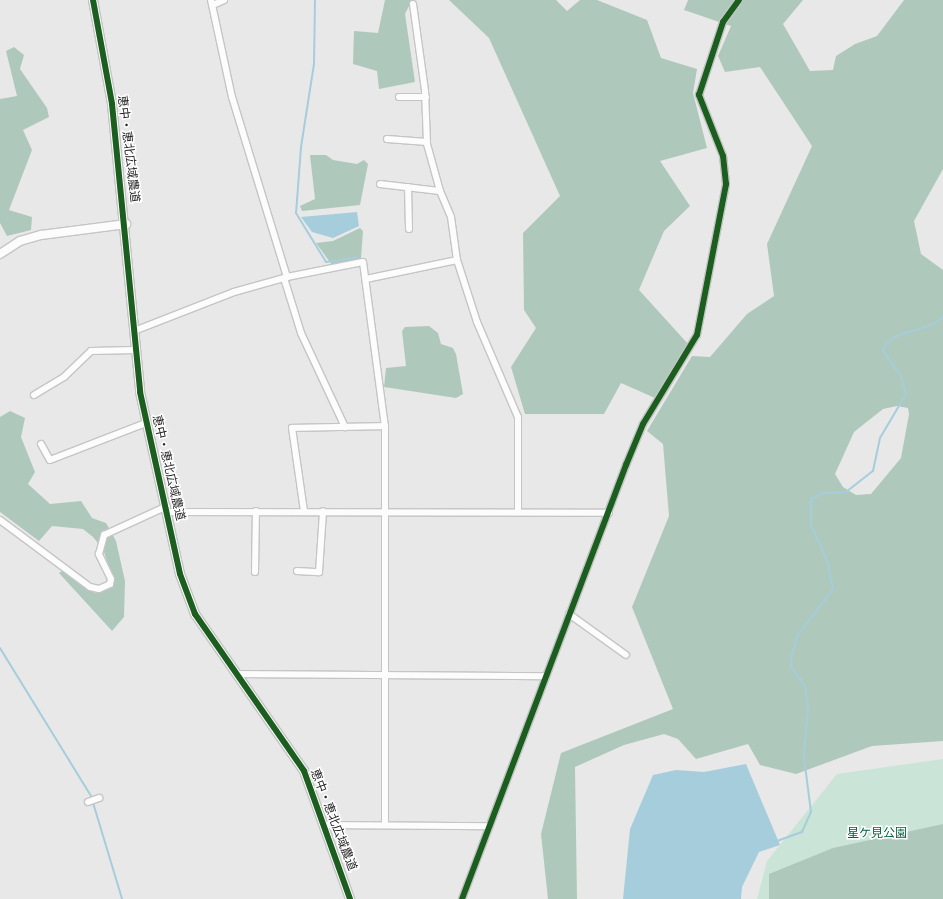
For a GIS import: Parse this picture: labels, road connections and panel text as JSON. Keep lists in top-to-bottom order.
{
  "streets": {
    "street": ["恵中・恵北広域農道"]
  },
  "parks": ["星ケ見公園"]
}
